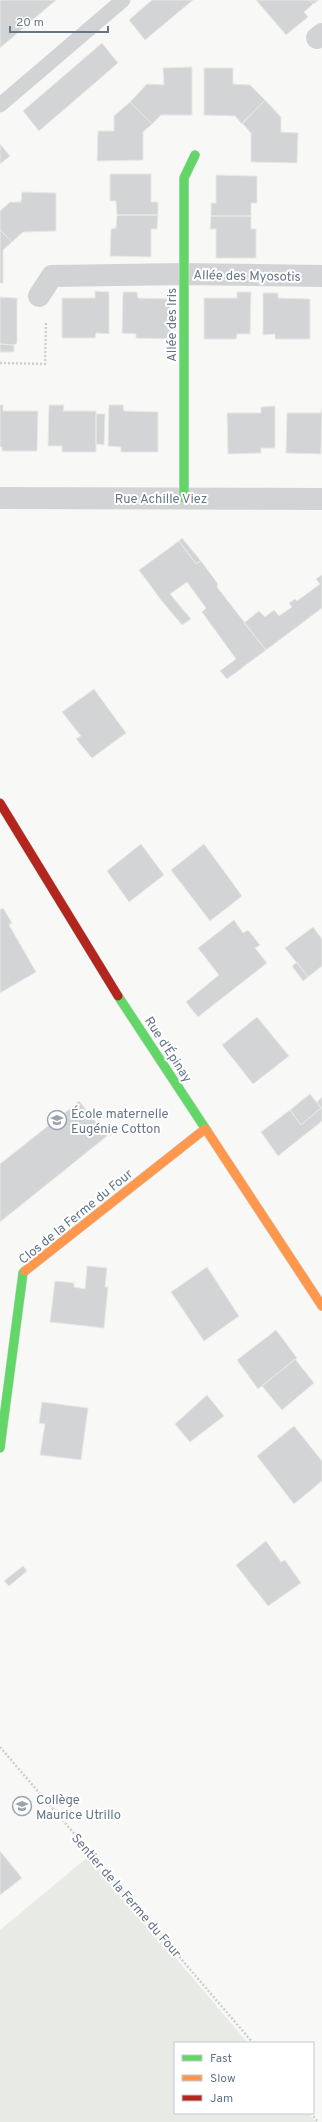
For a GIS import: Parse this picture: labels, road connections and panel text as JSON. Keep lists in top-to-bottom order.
{
  "streets": {
    "street": [
      "Allée des Myosotis",
      "Allée des Iris",
      "Rue Achille Viez",
      "Rue d'Épinay",
      "Clos de la Ferme du Four"
    ],
    "path": ["Sentier de la Ferme du Four"]
  },
  "crossings": [
    ["Allée des Myosotis", "Allée des Iris"],
    ["Allée des Iris", "Rue Achille Viez"],
    ["Rue d'Épinay", "Clos de la Ferme du Four"]
  ],
  "places": {
    "school or university": ["École maternelle Eugénie Cotton", "Collège Maurice Utrillo"]
  },
  "legend": ["Fast", "Slow", "Jam"],
  "scale_bar": "20 m"
}
